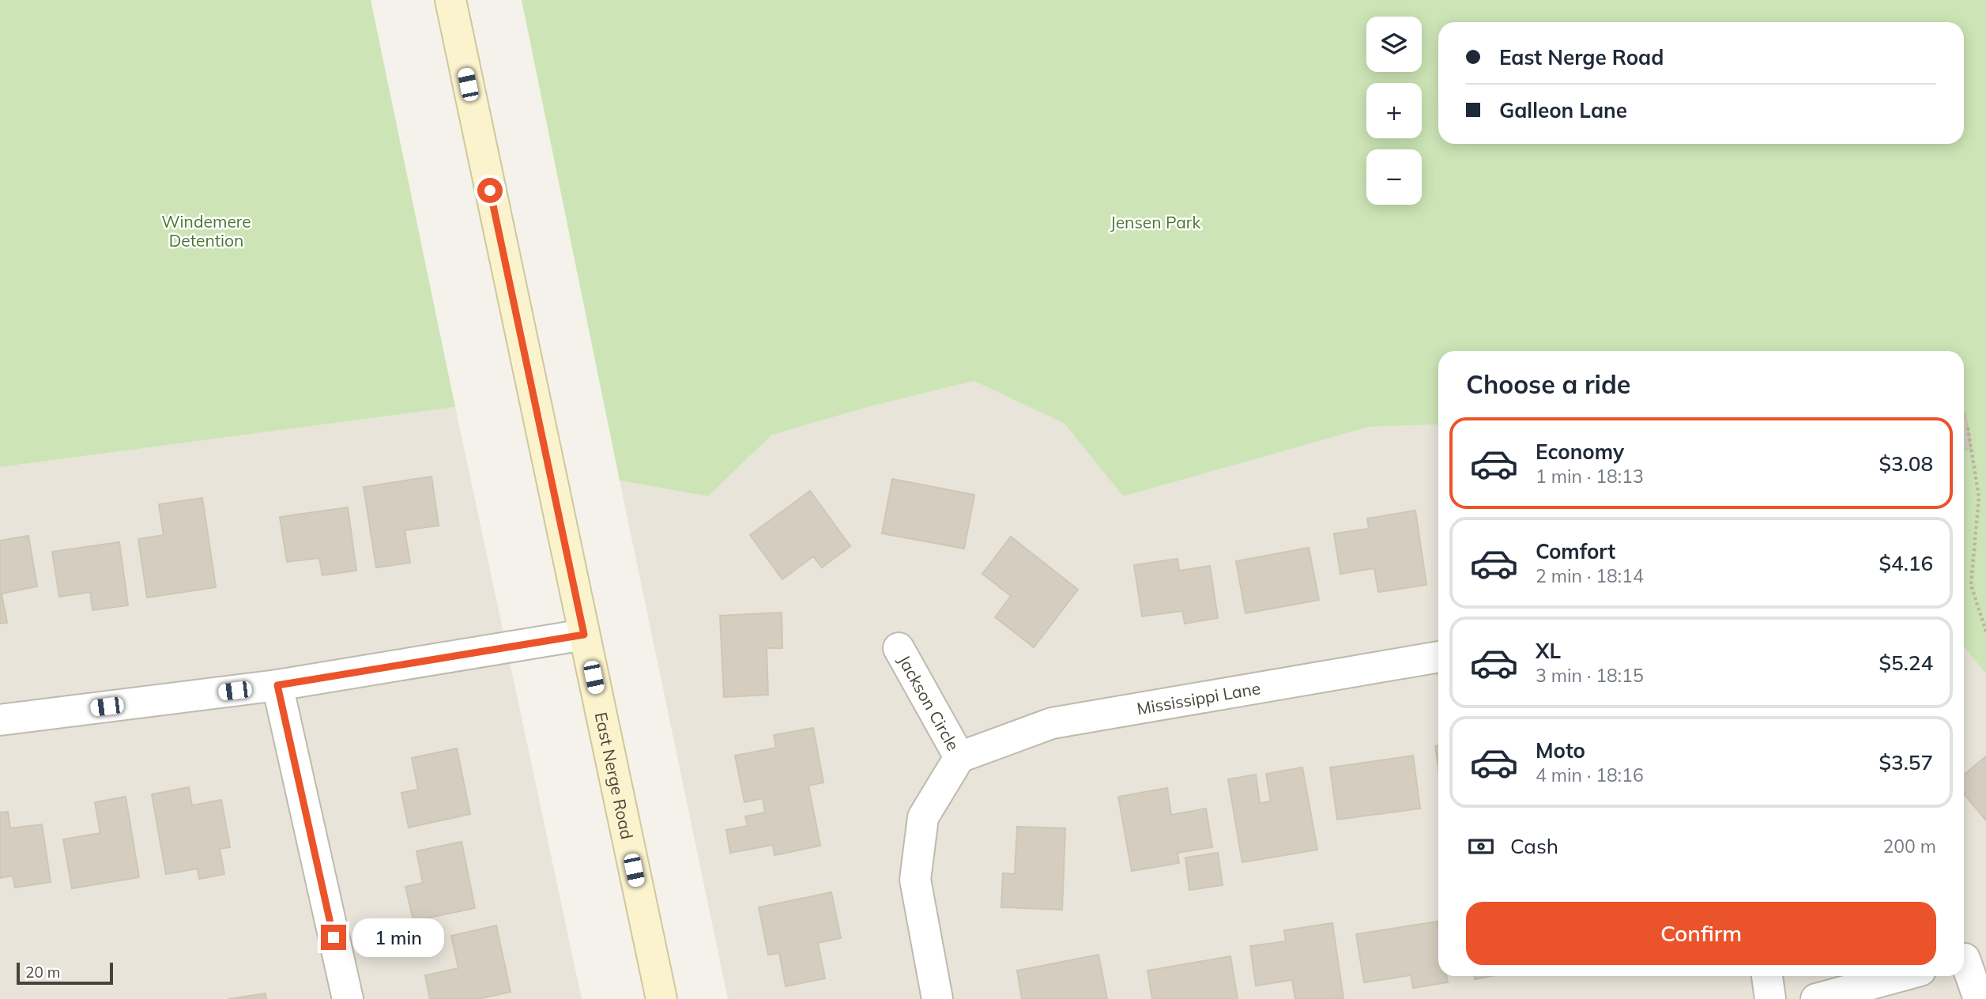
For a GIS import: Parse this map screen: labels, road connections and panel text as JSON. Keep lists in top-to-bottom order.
{
  "streets": {
    "main road": ["East Nerge Road"],
    "street": ["Mississippi Lane", "Jackson Circle"]
  },
  "crossings": [
    ["Mississippi Lane", "Jackson Circle"]
  ],
  "parks": ["Windemere Detention", "Jensen Park"],
  "scale_bar": "20 m",
  "page": {
    "map_buttons": ["+", "−"],
    "banner": ["East Nerge Road", "Galleon Lane"],
    "heading": "Choose a ride",
    "list": [
      {
        "name": "Economy",
        "note": "1 min · 18:13",
        "value": "$3.08"
      },
      {
        "name": "Comfort",
        "note": "2 min · 18:14",
        "value": "$4.16"
      },
      {
        "name": "XL",
        "note": "3 min · 18:15",
        "value": "$5.24"
      },
      {
        "name": "Moto",
        "note": "4 min · 18:16",
        "value": "$3.57"
      }
    ],
    "pay": ["Cash", "200 m"],
    "buttons": "Confirm",
    "bubble": "1 min",
    "scale": "20 m"
  }
}
